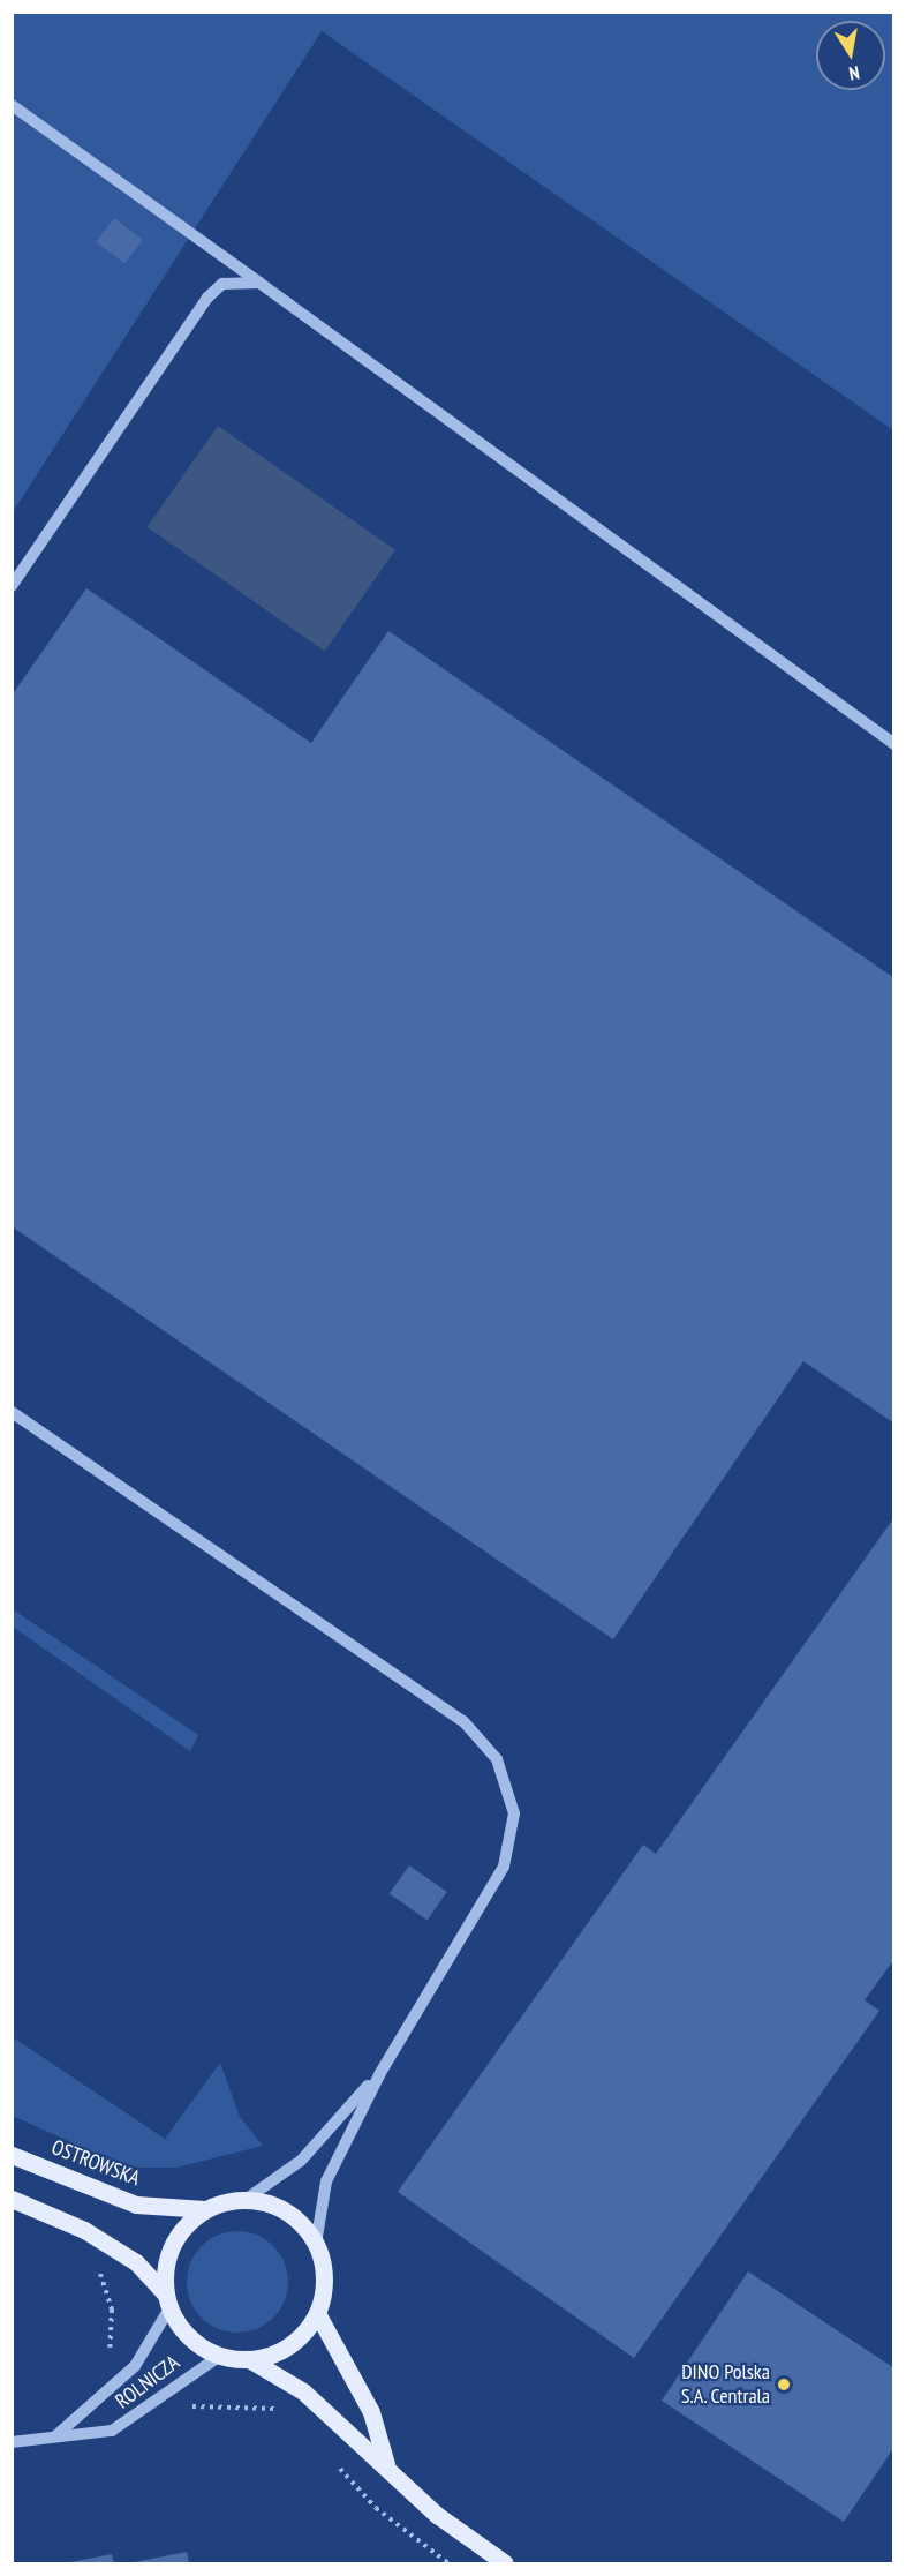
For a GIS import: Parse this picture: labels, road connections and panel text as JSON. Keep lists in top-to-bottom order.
{
  "streets": {
    "main road": ["OSTROWSKA"],
    "street": ["ROLNICZA"]
  },
  "crossings": [
    ["OSTROWSKA", "ROLNICZA"]
  ],
  "places": ["DINO Polska S.A. Centrala"],
  "north": "bottom"
}
